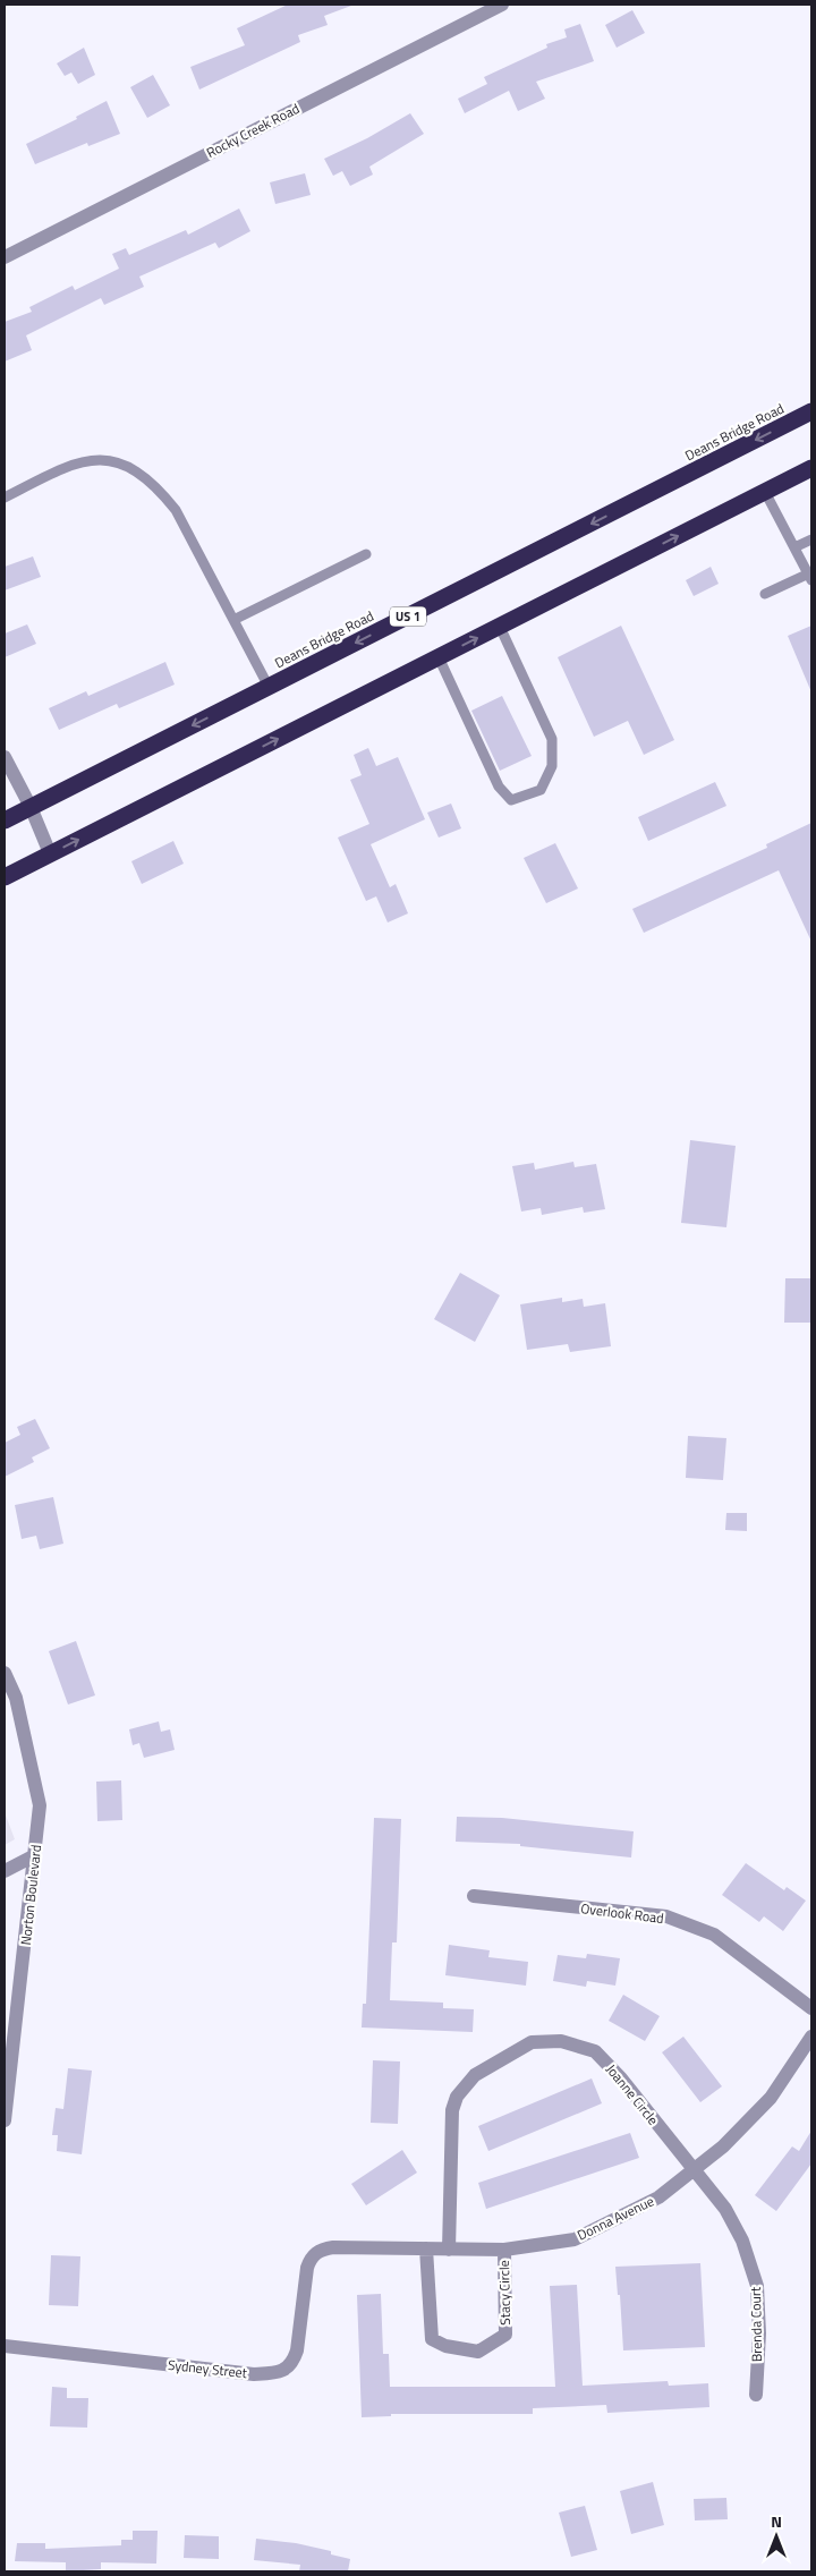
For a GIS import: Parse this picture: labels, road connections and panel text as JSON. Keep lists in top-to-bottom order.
{
  "streets": {
    "highway": ["Deans Bridge Road", "US 1"],
    "street": [
      "Rocky Creek Road",
      "Norton Boulevard",
      "Overlook Road",
      "Joanne Circle",
      "Donna Avenue",
      "Stacy Circle",
      "Brenda Court",
      "Sydney Street"
    ]
  },
  "crossings": [
    ["Joanne Circle", "Donna Avenue"],
    ["Joanne Circle", "Brenda Court"],
    ["Donna Avenue", "Stacy Circle"],
    ["Donna Avenue", "Brenda Court"],
    ["Donna Avenue", "Sydney Street"]
  ],
  "north": "top"
}
